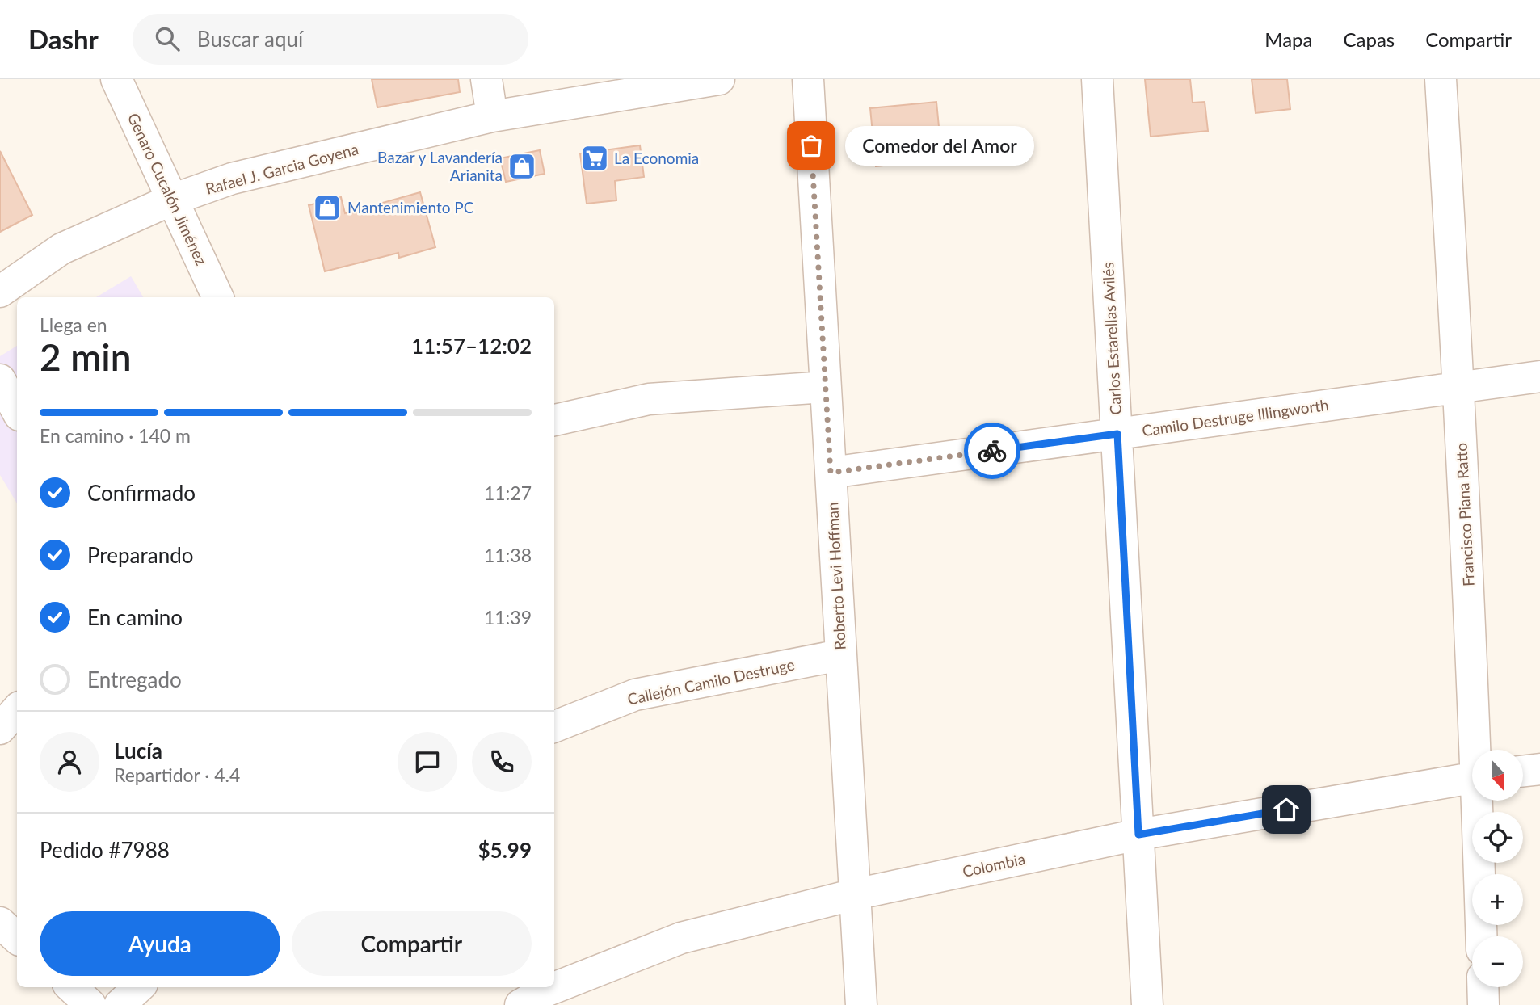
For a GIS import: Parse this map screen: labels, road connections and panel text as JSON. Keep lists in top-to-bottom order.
{
  "streets": {
    "street": [
      "Rafael J. Garcia Goyena",
      "Genaro Cucalón Jiménez",
      "Carlos Estarellas Avilés",
      "Camilo Destruge Illingworth",
      "Francisco Piana Ratto",
      "Roberto Levi Hoffman",
      "Callejón Camilo Destruge",
      "Colombia"
    ]
  },
  "crossings": [
    ["Rafael J. Garcia Goyena", "Genaro Cucalón Jiménez"],
    ["Carlos Estarellas Avilés", "Camilo Destruge Illingworth"],
    ["Carlos Estarellas Avilés", "Colombia"],
    ["Camilo Destruge Illingworth", "Francisco Piana Ratto"],
    ["Camilo Destruge Illingworth", "Roberto Levi Hoffman"],
    ["Roberto Levi Hoffman", "Callejón Camilo Destruge"],
    ["Roberto Levi Hoffman", "Colombia"]
  ],
  "places": {
    "other": ["Comedor del Amor"],
    "supermarket": ["La Economia"],
    "shop": ["Bazar y Lavandería Arianita", "Mantenimiento PC"]
  },
  "north": "bottom",
  "page": {
    "header": "Dashr",
    "search": "Buscar aquí",
    "nav": ["Mapa", "Capas", "Compartir"],
    "bubble": "Comedor del Amor",
    "heading": ["2 min", "Llega en", "11:57–12:02"],
    "panel": [
      "Lucía",
      "Repartidor · 4.4",
      "Pedido #7988",
      "$5.99"
    ],
    "bar": "En camino · 140 m",
    "list": [
      ["Confirmado", "11:27"],
      ["Preparando", "11:38"],
      ["En camino", "11:39"],
      "Entregado"
    ],
    "map_buttons": ["+", "−"],
    "buttons": ["Ayuda", "Compartir"]
  }
}
